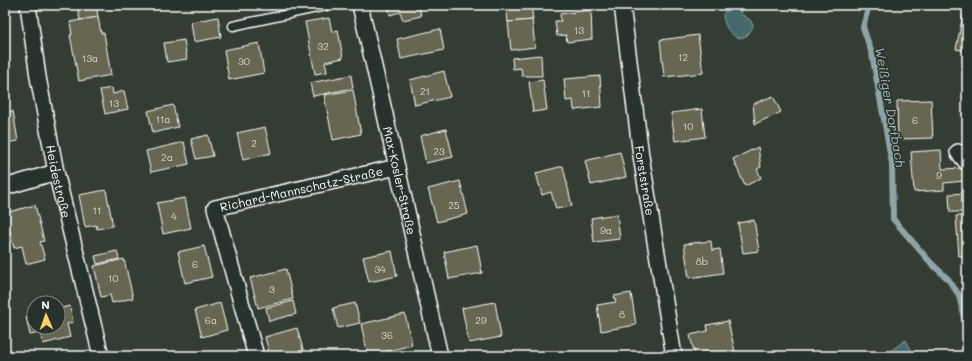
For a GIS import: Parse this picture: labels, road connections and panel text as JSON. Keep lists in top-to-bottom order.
{
  "streets": {
    "street": [
      "Max-Kosler-Straße",
      "Forststraße",
      "Heidestraße",
      "Richard-Mannschatz-Straße"
    ]
  },
  "crossings": [
    ["Max-Kosler-Straße", "Richard-Mannschatz-Straße"]
  ],
  "water": ["Weißiger Dorfbach"],
  "house_numbers": [
    "13",
    "32",
    "12",
    "13a",
    "30",
    "21",
    "11",
    "13",
    "11a",
    "6",
    "10",
    "2",
    "23",
    "2a",
    "9",
    "25",
    "11",
    "4",
    "9a",
    "8b",
    "6",
    "34",
    "10",
    "3",
    "8",
    "6a",
    "29",
    "36"
  ],
  "north": "top"
}
